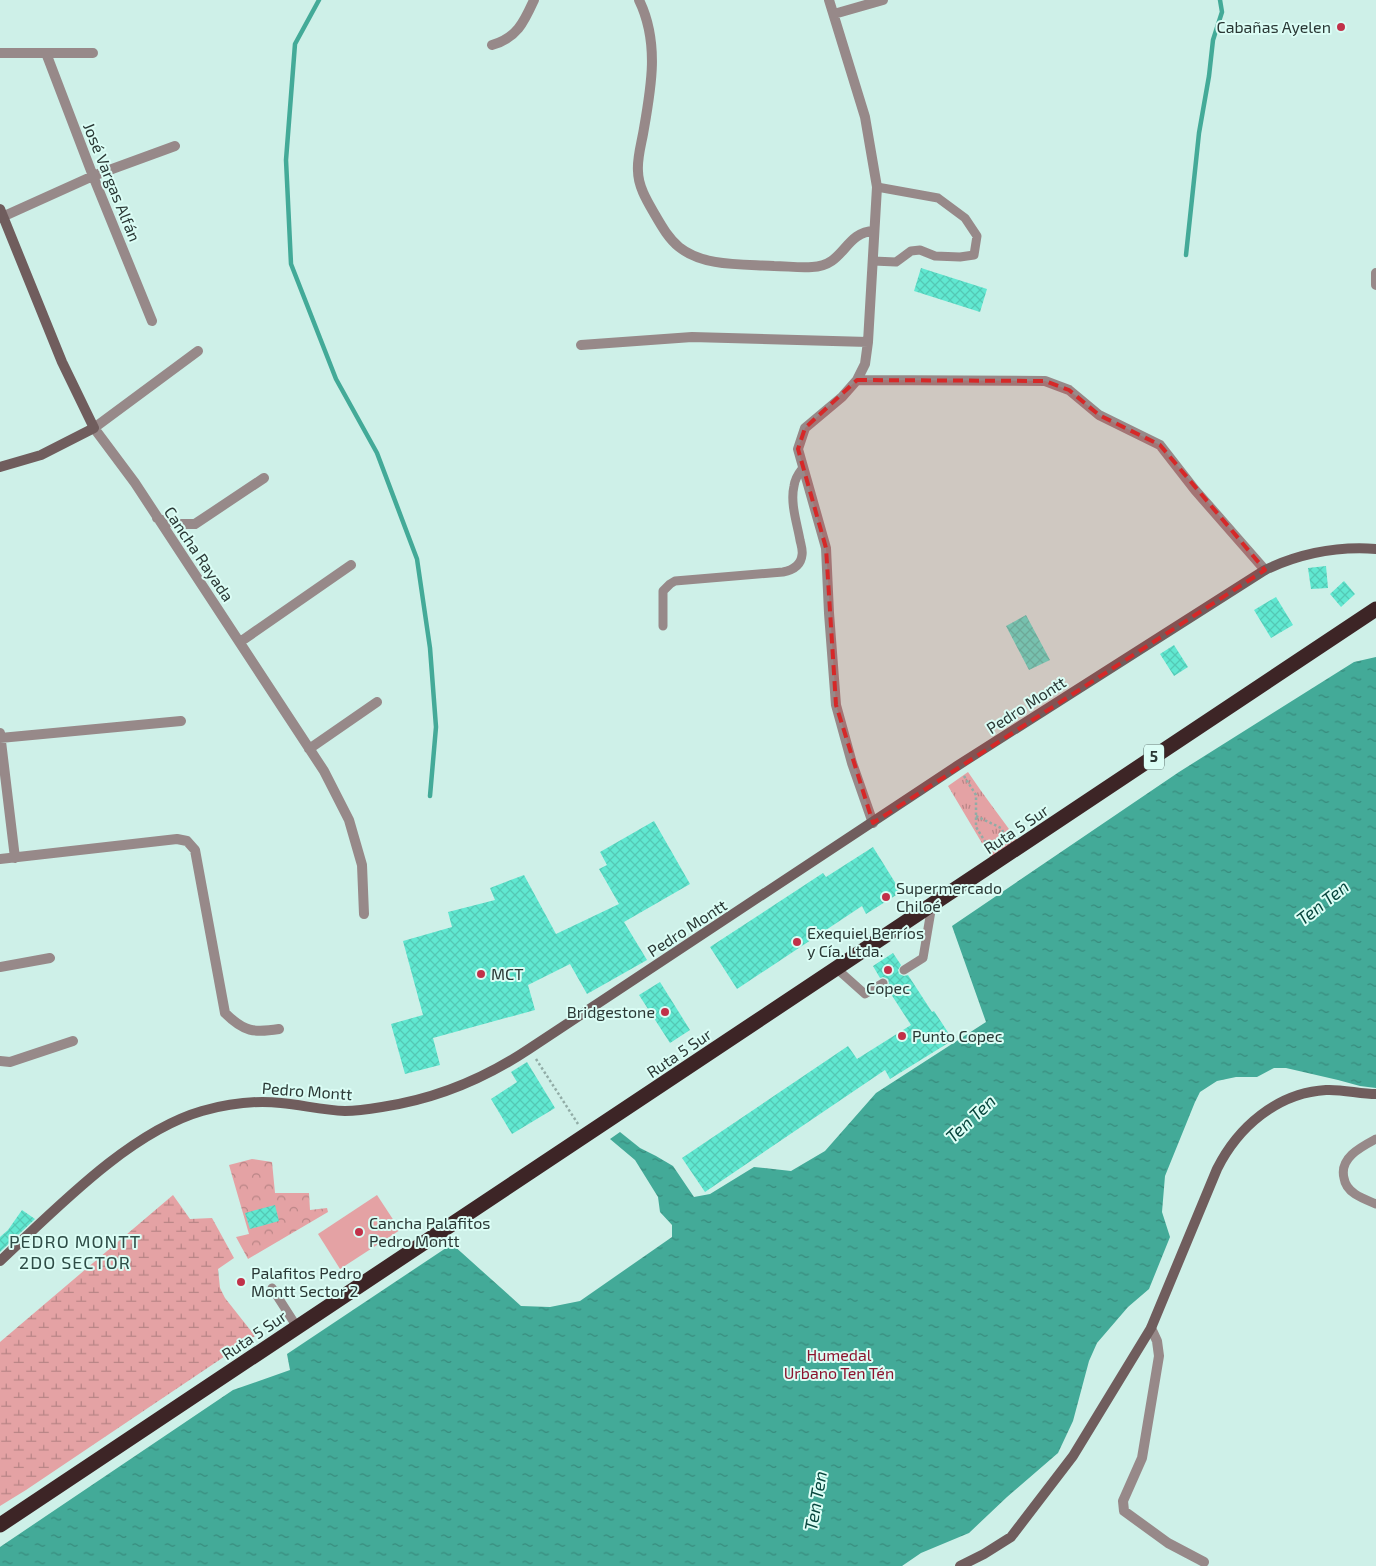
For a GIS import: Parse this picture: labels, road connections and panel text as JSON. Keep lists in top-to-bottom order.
{
  "streets": {
    "highway": ["5", "Ruta 5 Sur"],
    "street": ["José Vargas Alfán", "Cancha Rayada", "Pedro Montt"]
  },
  "districts": ["PEDRO MONTT 2DO SECTOR"],
  "water": ["Ten Ten"],
  "parks": ["Humedal Urbano Ten Tén"],
  "places": [
    "Cabañas Ayelen",
    "Supermercado Chiloé",
    "Exequiel Berríos y Cía. Ltda.",
    "Copec",
    "MCT",
    "Bridgestone",
    "Punto Copec",
    "Cancha Palafitos Pedro Montt",
    "Palafitos Pedro Montt Sector 2"
  ]
}
